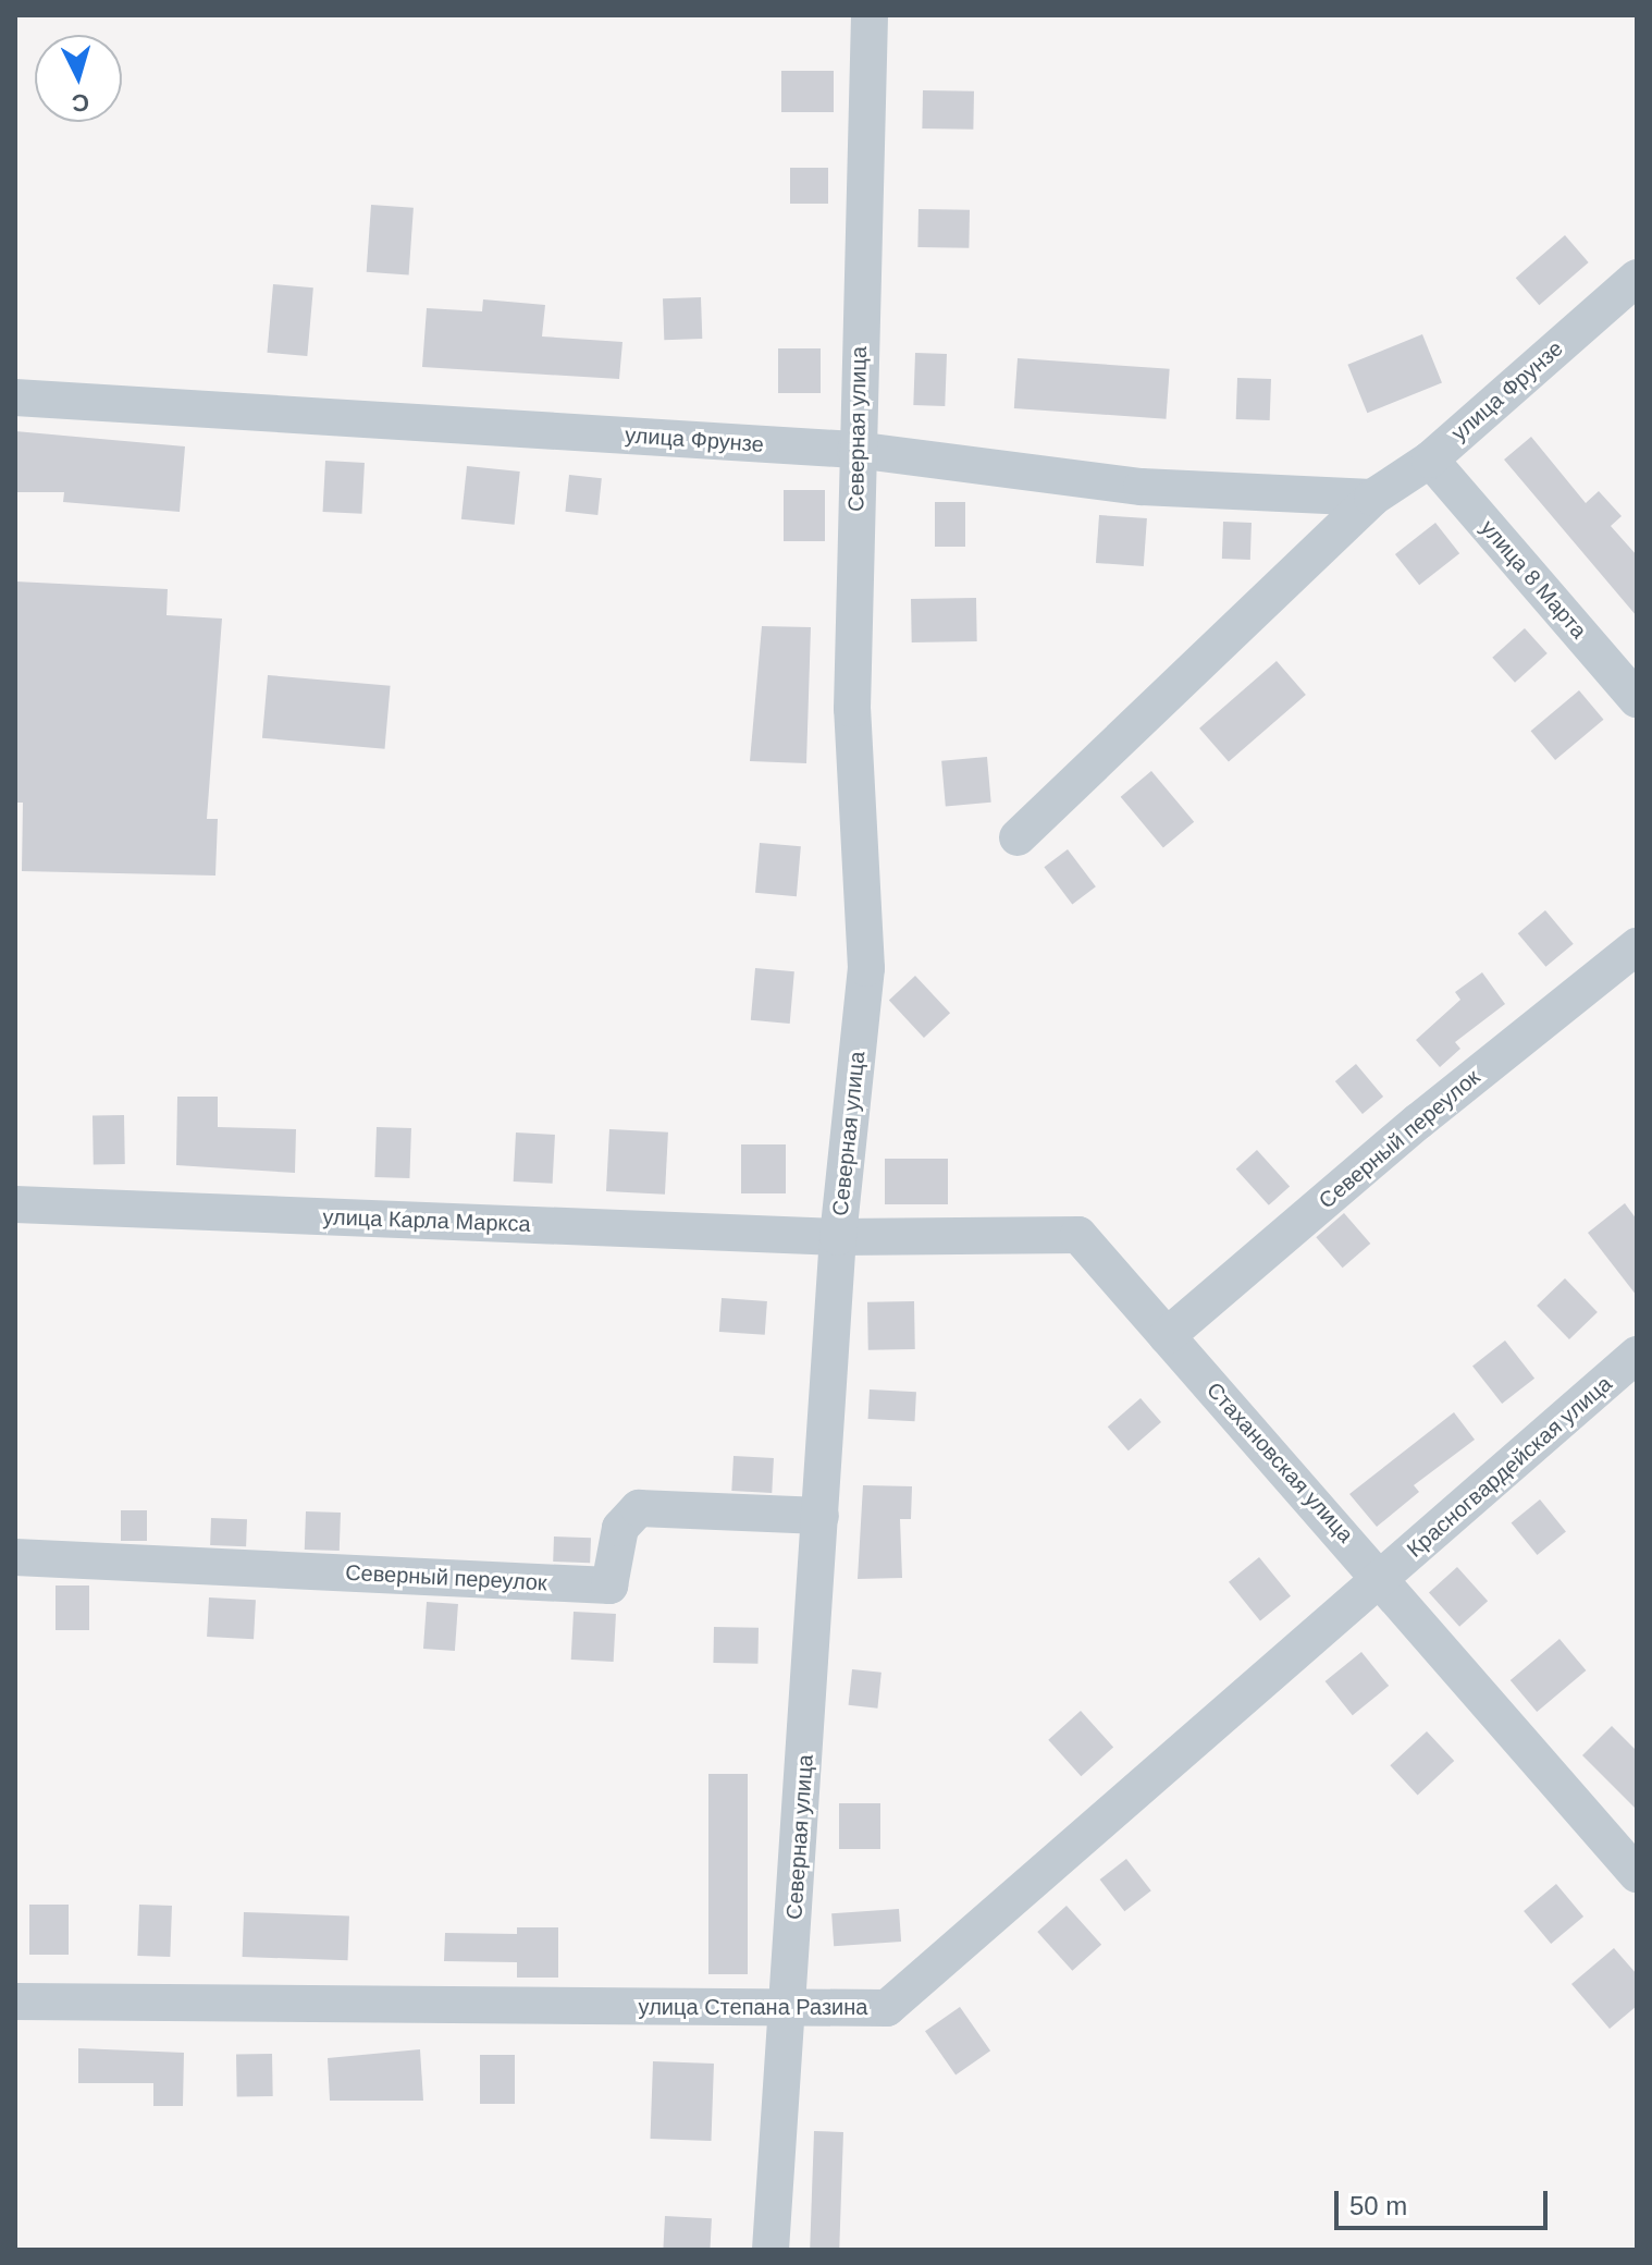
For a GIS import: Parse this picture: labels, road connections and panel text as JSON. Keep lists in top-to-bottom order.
{
  "streets": {
    "street": [
      "улица Фрунзе",
      "Северная улица",
      "улица 8 Марта",
      "Северный переулок",
      "улица Карла Маркса",
      "Стахановская улица",
      "Красногвардейская улица",
      "улица Степана Разина"
    ]
  },
  "crossings": [
    ["улица Фрунзе", "Северная улица"],
    ["улица Фрунзе", "улица 8 Марта"],
    ["Северная улица", "Северный переулок"],
    ["Северная улица", "улица Карла Маркса"],
    ["Северная улица", "Стахановская улица"],
    ["Северная улица", "улица Степана Разина"],
    ["Северный переулок", "Стахановская улица"],
    ["улица Карла Маркса", "Стахановская улица"],
    ["Стахановская улица", "Красногвардейская улица"],
    ["Стахановская улица", "улица Степана Разина"],
    ["Красногвардейская улица", "улица Степана Разина"]
  ],
  "scale_bar": "50 m",
  "north": "bottom"
}
